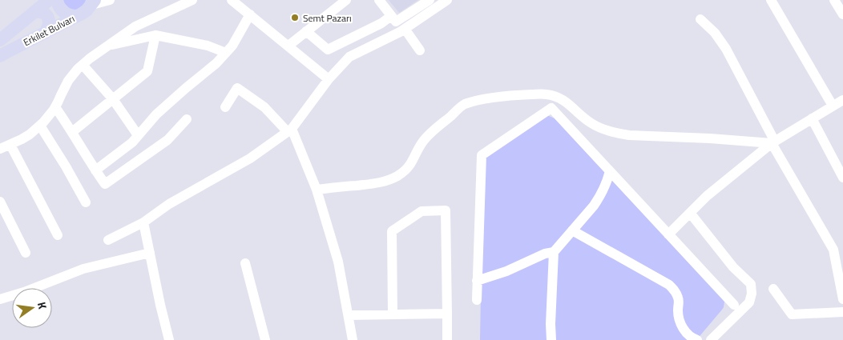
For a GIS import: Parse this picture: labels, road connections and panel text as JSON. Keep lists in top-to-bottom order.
{
  "streets": {
    "main road": ["Erkilet Bulvarı"]
  },
  "places": ["Semt Pazarı"],
  "north": "right"
}
